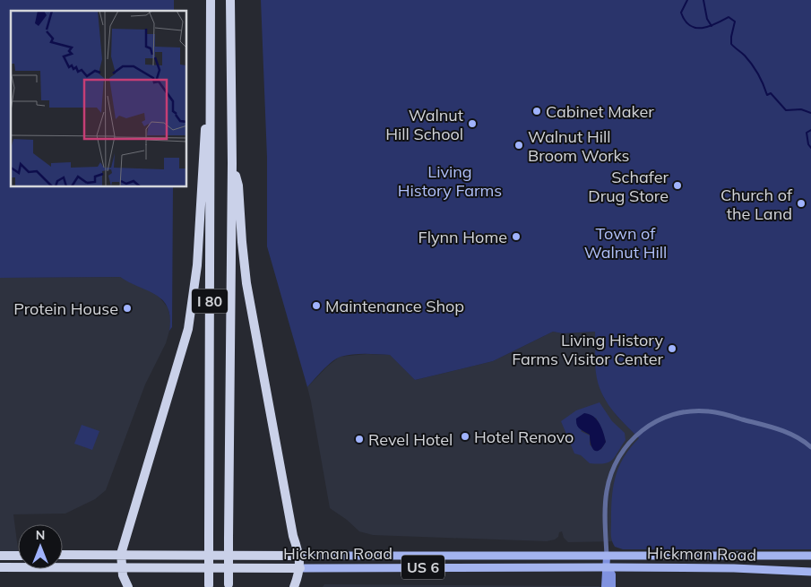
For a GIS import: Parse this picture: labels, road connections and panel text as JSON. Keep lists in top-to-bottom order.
{
  "streets": {
    "highway": ["I 80", "Hickman Road", "US 6"]
  },
  "parks": ["Living History Farms", "Town of Walnut Hill"],
  "places": [
    "Cabinet Maker",
    "Walnut Hill School",
    "Walnut Hill Broom Works",
    "Schafer Drug Store",
    "Church of the Land",
    "Flynn Home",
    "Maintenance Shop",
    "Protein House",
    "Living History Farms Visitor Center",
    "Hotel Renovo",
    "Revel Hotel"
  ],
  "north": "top"
}
